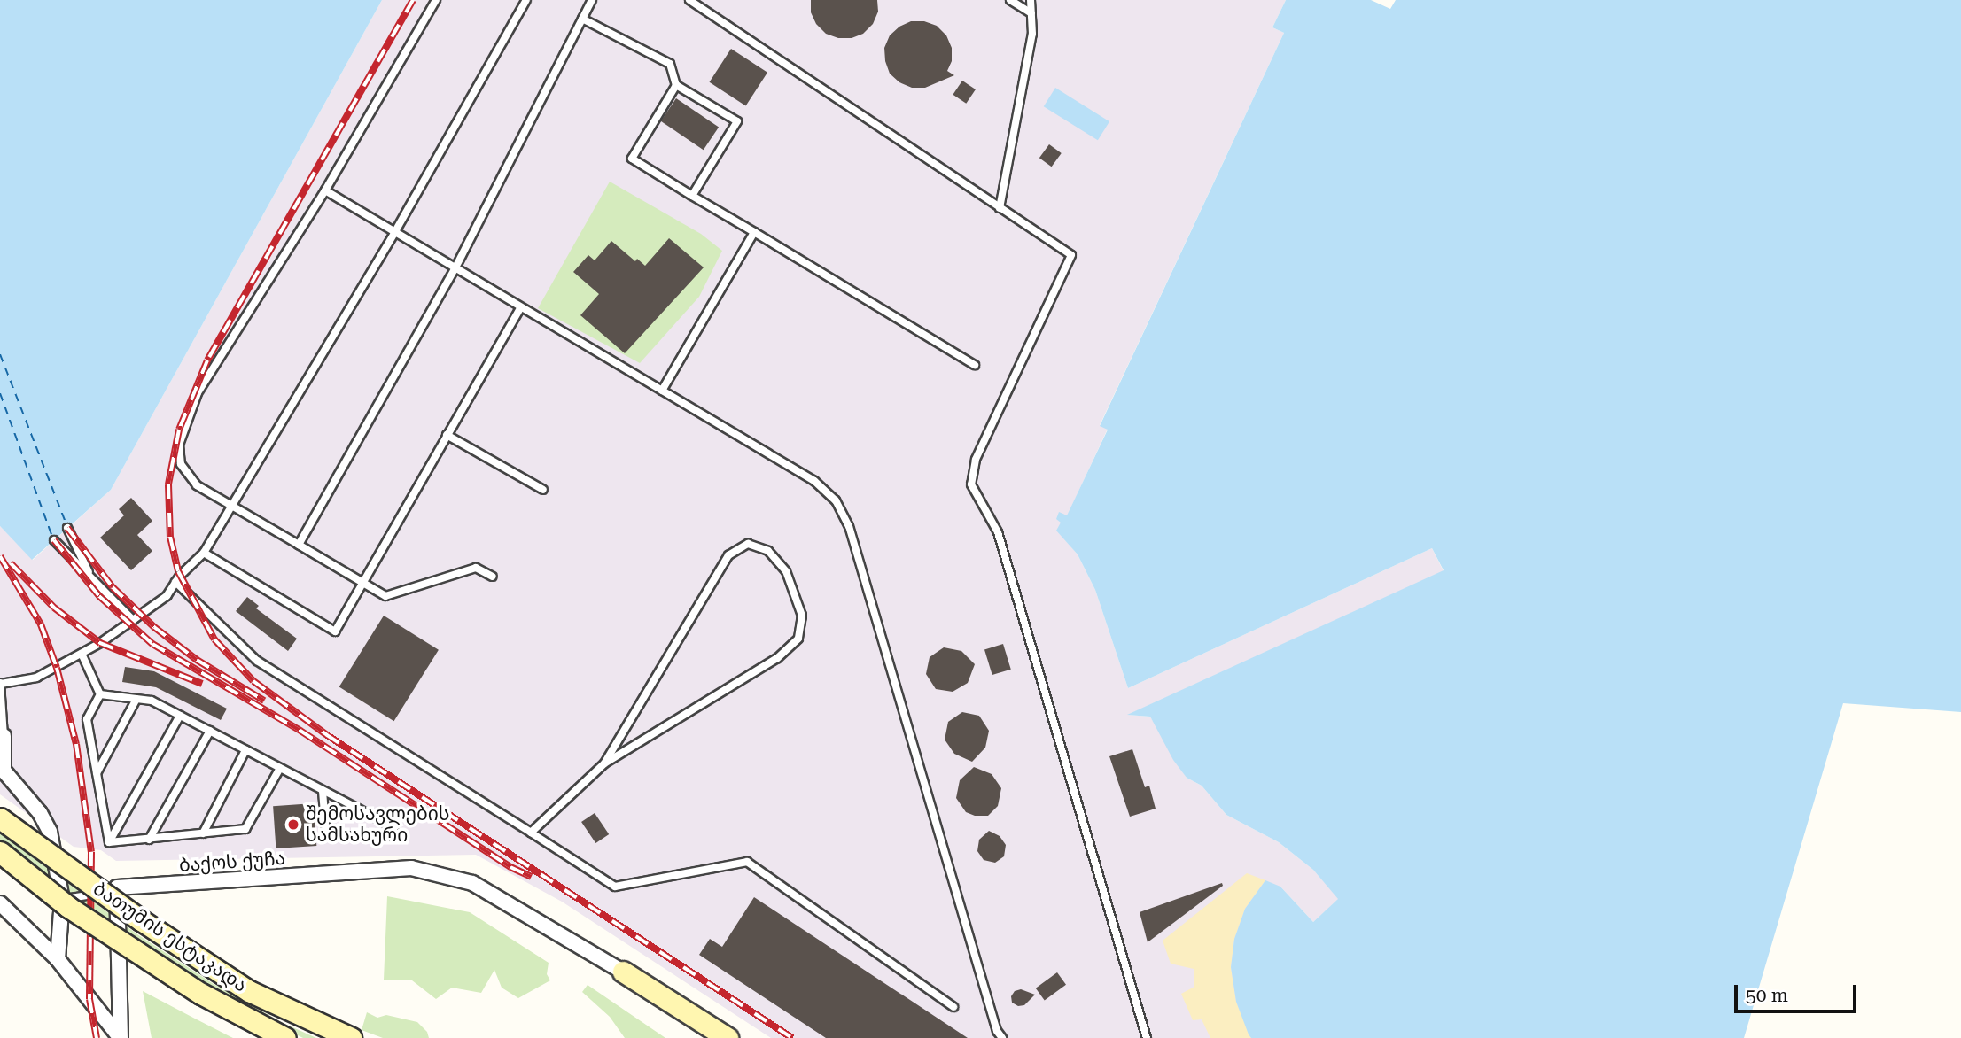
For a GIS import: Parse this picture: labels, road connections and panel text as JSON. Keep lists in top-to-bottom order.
{
  "streets": {
    "main road": ["ბათუმის ესტაკადა"],
    "street": ["ბაქოს ქუჩა"]
  },
  "places": ["შემოსავლების სამსახური"],
  "scale_bar": "50 m"
}
